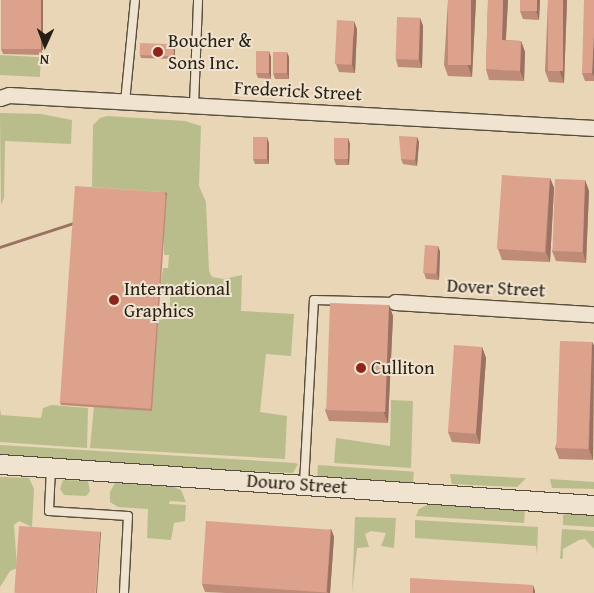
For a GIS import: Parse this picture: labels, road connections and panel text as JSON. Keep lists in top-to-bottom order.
{
  "streets": {
    "street": ["Frederick Street", "Dover Street", "Douro Street"]
  },
  "places": ["Boucher & Sons Inc.", "International Graphics", "Culliton"],
  "north": "bottom"
}
